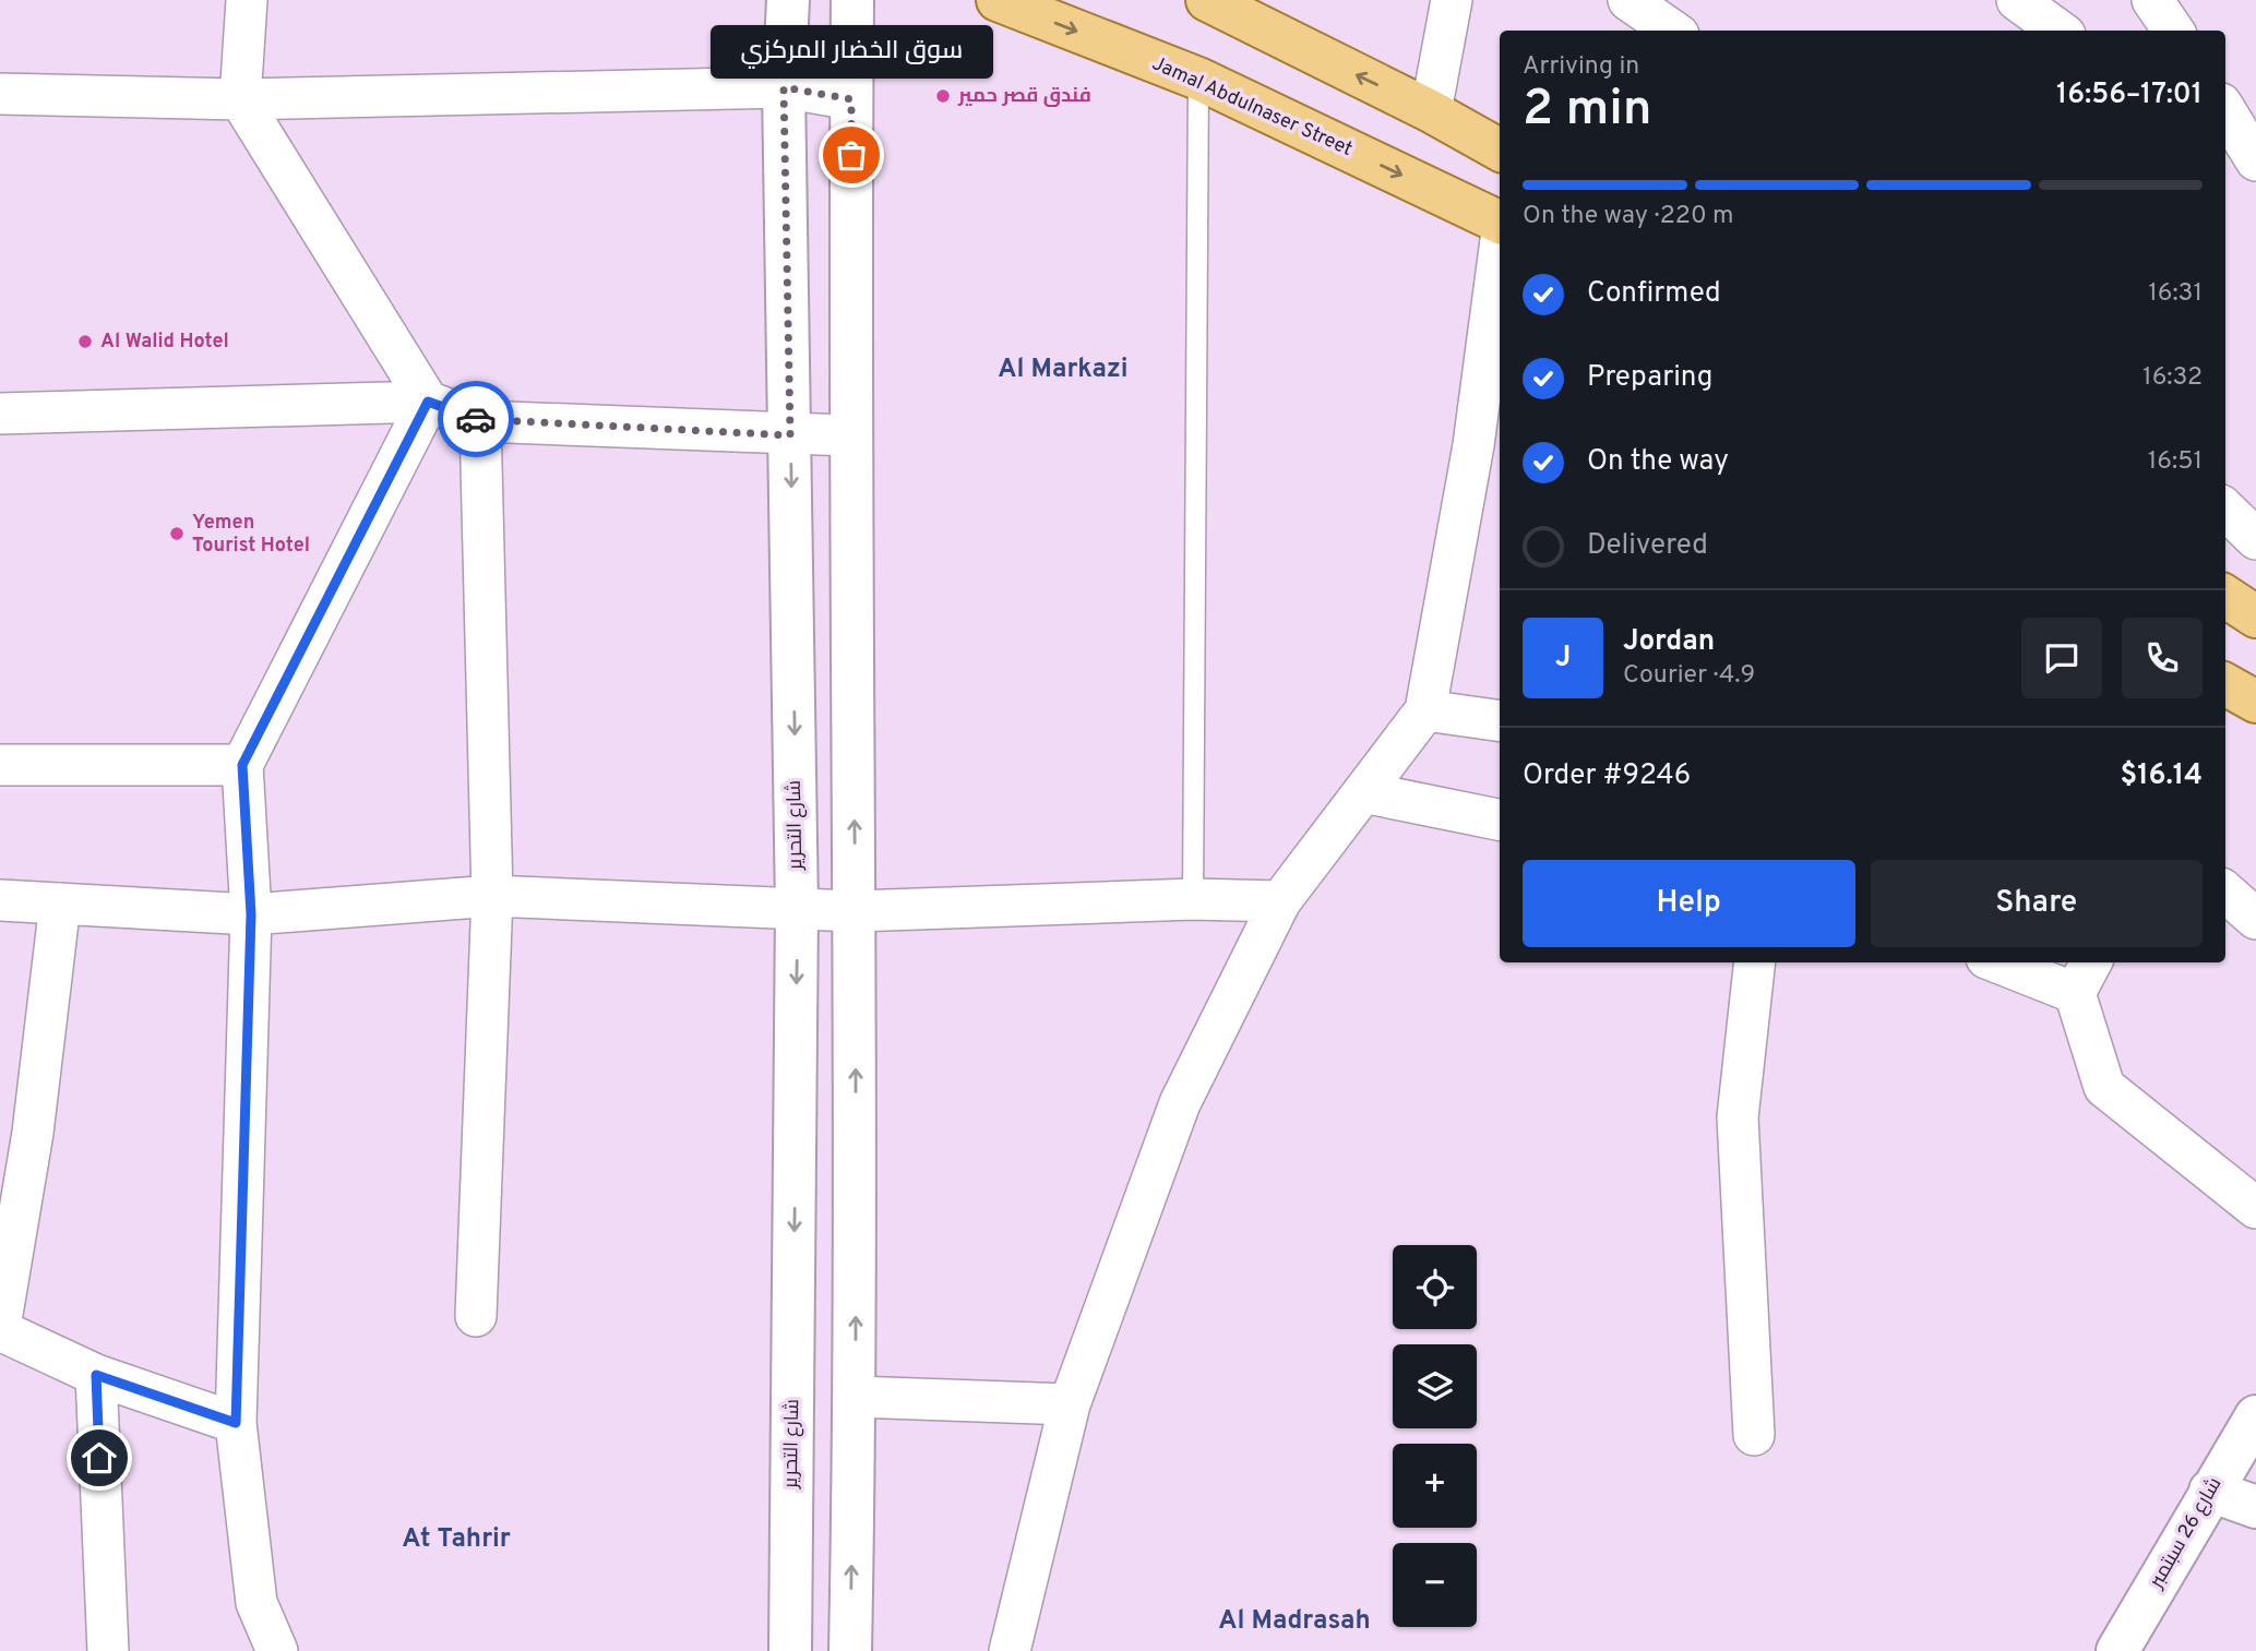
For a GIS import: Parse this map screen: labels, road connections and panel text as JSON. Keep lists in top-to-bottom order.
{
  "streets": {
    "main road": ["Jamal Abdulnaser Street", "شارع التحرير", "شارع 26 سبتمبر"]
  },
  "districts": ["Al Markazi", "At Tahrir", "Al Madrasah"],
  "places": [
    "فندق قصر حمير",
    "سوق الخضار المركزي",
    "Al Walid Hotel",
    "Yemen Tourist Hotel"
  ],
  "page": {
    "bubble": "سوق الخضار المركزي",
    "heading": ["2 min", "Arriving in", "16:56–17:01"],
    "panel": [
      "Jordan",
      "Courier · 4.9",
      "Order #9246",
      "$16.14"
    ],
    "bar": "On the way · 220 m",
    "list": [
      ["Confirmed", "16:31"],
      ["Preparing", "16:32"],
      ["On the way", "16:51"],
      "Delivered"
    ],
    "round": "J",
    "buttons": ["Help", "Share"],
    "map_buttons": ["+", "−"]
  }
}
